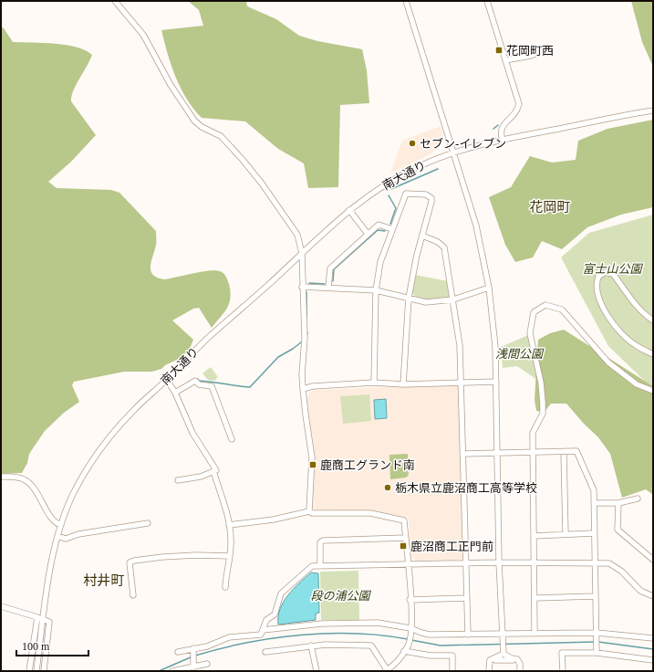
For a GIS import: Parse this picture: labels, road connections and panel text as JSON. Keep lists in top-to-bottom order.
{
  "streets": {
    "street": ["南大通り"]
  },
  "districts": ["花岡町", "村井町"],
  "parks": ["富士山公園", "浅間公園", "段の浦公園"],
  "places": {
    "transit": ["花岡町西", "鹿商工グランド南", "鹿沼商工正門前"],
    "other": ["セブン-イレブン", "栃木県立鹿沼商工高等学校"]
  },
  "scale_bar": "100 m"
}
